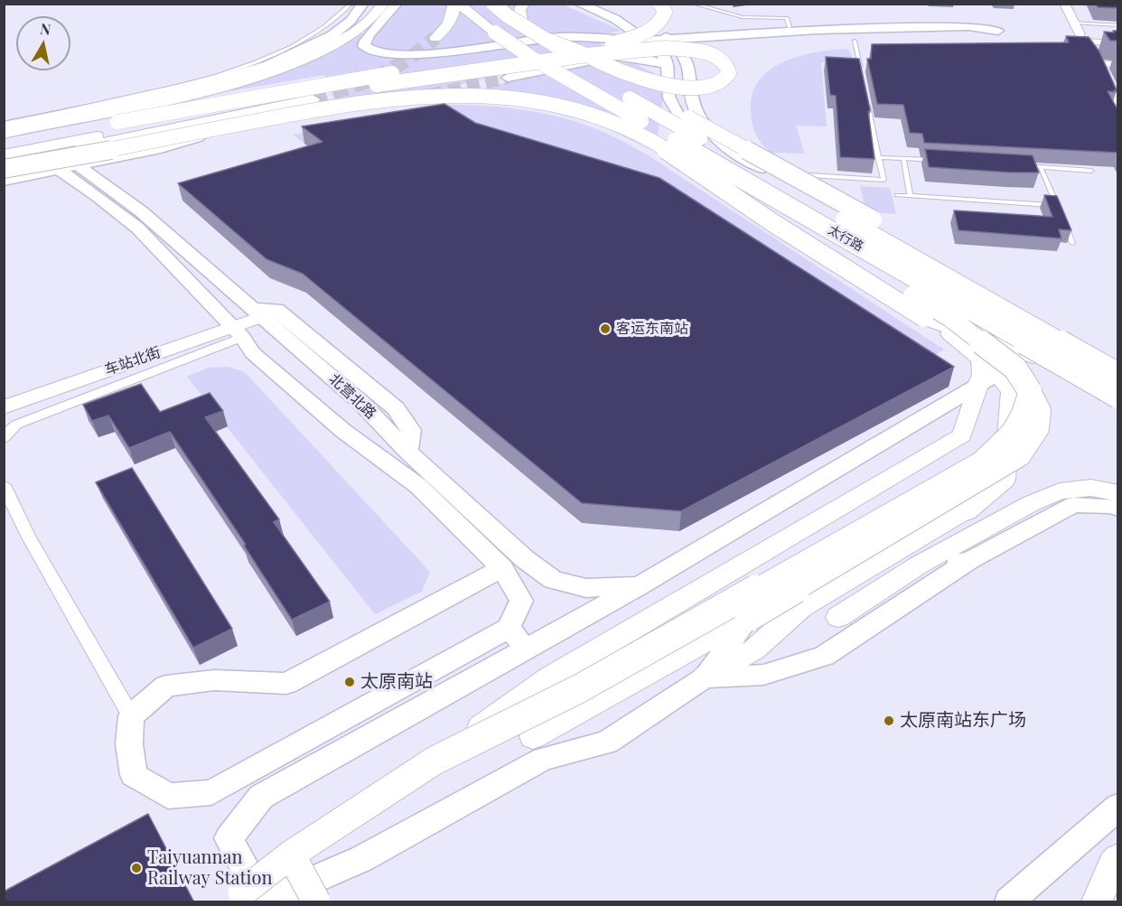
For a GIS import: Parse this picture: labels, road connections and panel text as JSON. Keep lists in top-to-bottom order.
{
  "streets": {
    "highway": ["太行路"],
    "main road": ["车站北街", "北营北路"]
  },
  "crossings": [
    ["车站北街", "北营北路"]
  ],
  "places": [
    "客运东南站",
    "太原南站",
    "太原南站东广场",
    "Taiyuannan Railway Station"
  ],
  "north": "top"
}
